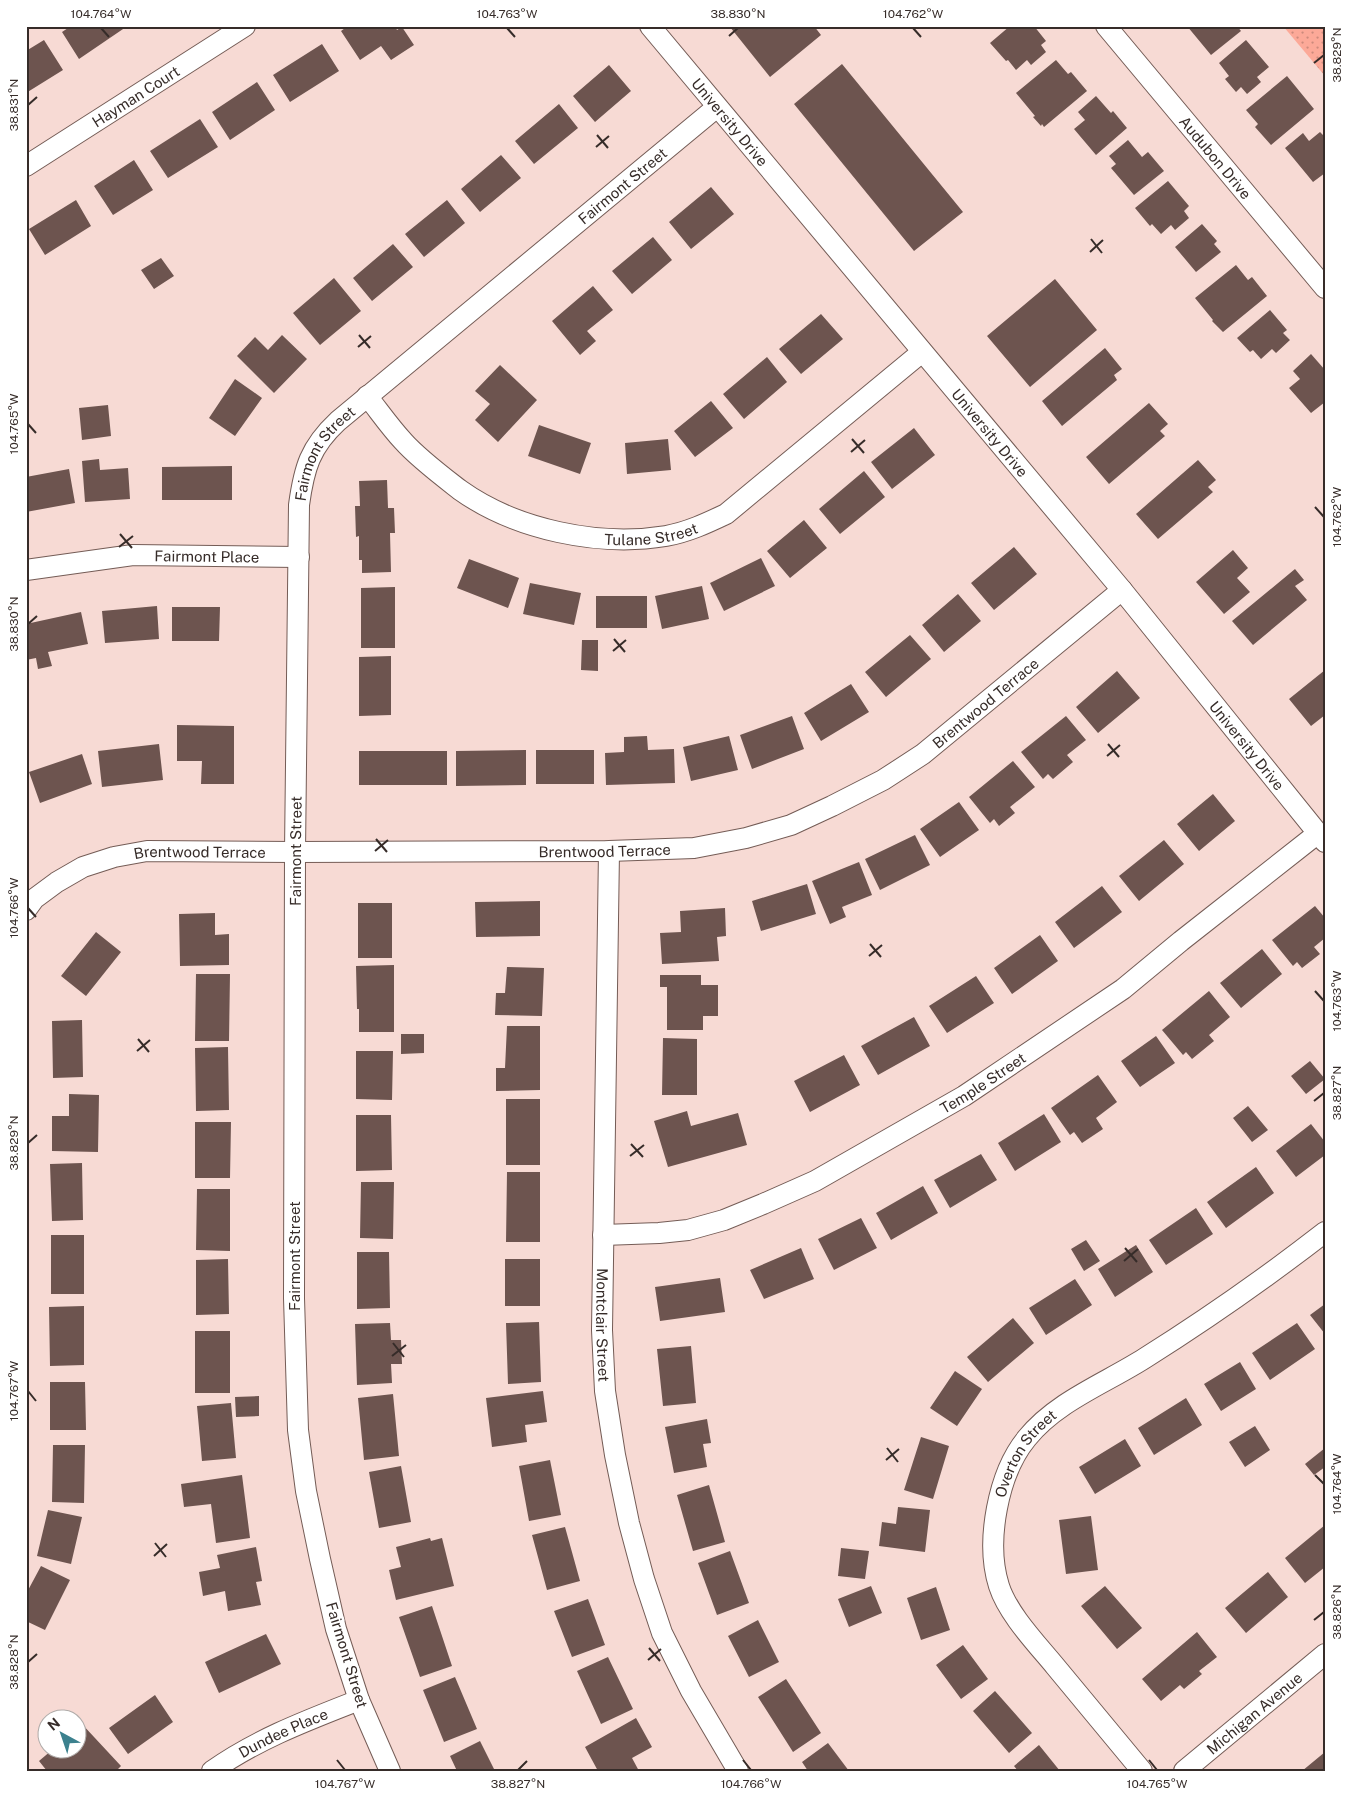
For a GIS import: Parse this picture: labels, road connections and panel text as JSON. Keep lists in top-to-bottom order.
{
  "streets": {
    "street": [
      "Hayman Court",
      "University Drive",
      "Audubon Drive",
      "Fairmont Street",
      "Tulane Street",
      "Fairmont Place",
      "Brentwood Terrace",
      "Temple Street",
      "Montclair Street",
      "Overton Street",
      "Michigan Avenue",
      "Dundee Place"
    ]
  },
  "crossings": [
    ["University Drive", "Fairmont Street"],
    ["University Drive", "Tulane Street"],
    ["University Drive", "Brentwood Terrace"],
    ["University Drive", "Temple Street"],
    ["Fairmont Street", "Tulane Street"],
    ["Fairmont Street", "Fairmont Place"],
    ["Fairmont Street", "Brentwood Terrace"],
    ["Fairmont Street", "Dundee Place"],
    ["Brentwood Terrace", "Montclair Street"],
    ["Temple Street", "Montclair Street"]
  ],
  "north": "top left",
  "coordinates": [
    "104.764°W",
    "104.763°W",
    "38.830°N",
    "104.762°W",
    "38.829°N",
    "38.831°N",
    "104.765°W",
    "104.766°W",
    "38.827°N",
    "104.767°W",
    "38.826°N",
    "38.828°N"
  ]
}
